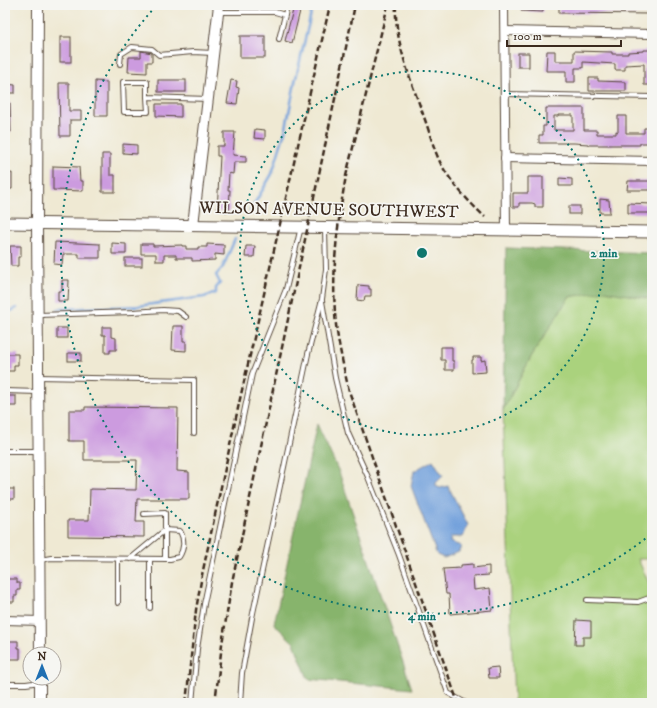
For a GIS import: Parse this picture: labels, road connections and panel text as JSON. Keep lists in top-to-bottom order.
{
  "streets": {
    "main road": ["WILSON AVENUE SOUTHWEST"]
  },
  "scale_bar": "100 m",
  "north": "top",
  "rings": ["2 min", "4 min"]
}
